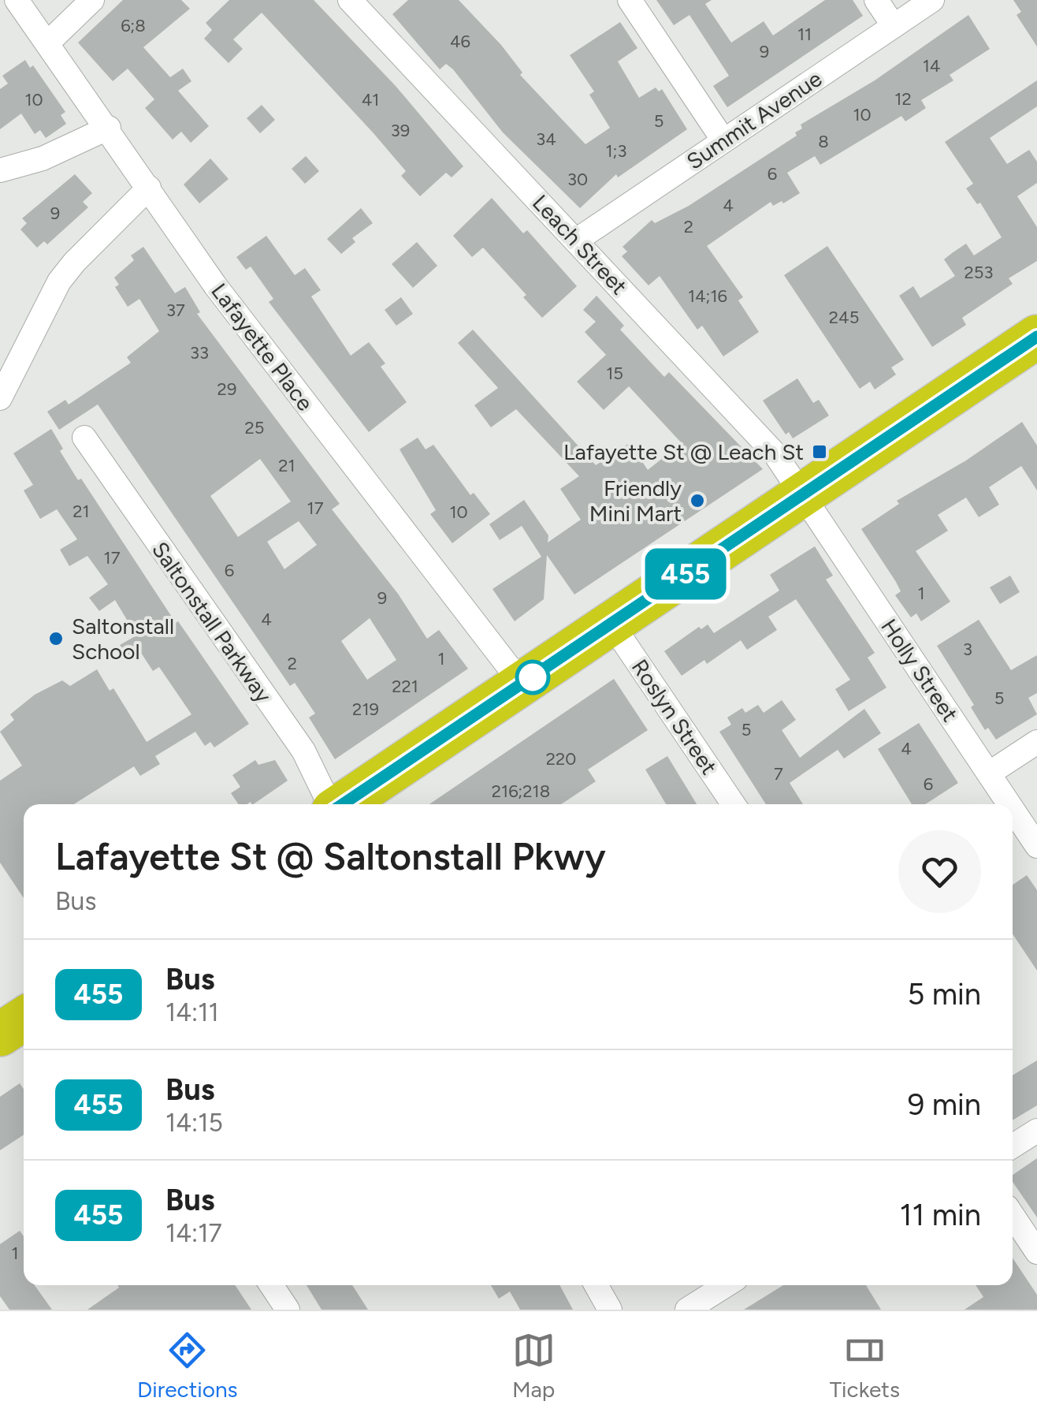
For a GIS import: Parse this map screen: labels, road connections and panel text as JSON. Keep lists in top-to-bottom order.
{
  "streets": {
    "street": [
      "Summit Avenue",
      "Leach Street",
      "Lafayette Place",
      "Saltonstall Parkway",
      "Holly Street",
      "Roslyn Street"
    ]
  },
  "crossings": [
    ["Summit Avenue", "Leach Street"],
    ["Leach Street", "Holly Street"]
  ],
  "places": {
    "transit": ["Lafayette St @ Leach St"],
    "other": ["Friendly Mini Mart", "Saltonstall School"]
  },
  "lines": ["bus line 455"],
  "house_numbers": [
    "6;8",
    "11",
    "46",
    "9",
    "14",
    "12",
    "10",
    "41",
    "10",
    "5",
    "39",
    "34",
    "8",
    "1;3",
    "6",
    "30",
    "4",
    "9",
    "2",
    "253",
    "14;16",
    "37",
    "245",
    "33",
    "15",
    "29",
    "25",
    "21",
    "17",
    "21",
    "10",
    "17",
    "6",
    "1",
    "9",
    "4",
    "3",
    "1",
    "2",
    "221",
    "5",
    "219",
    "5",
    "4",
    "220",
    "7",
    "6",
    "216;218",
    "1"
  ],
  "page": {
    "on_map": "455",
    "heading": ["Lafayette St @ Saltonstall Pkwy", "Bus"],
    "list": [
      {
        "mark": "455",
        "name": "Bus",
        "note": "14:11",
        "value": "5 min"
      },
      {
        "mark": "455",
        "name": "Bus",
        "note": "14:15",
        "value": "9 min"
      },
      {
        "mark": "455",
        "name": "Bus",
        "note": "14:17",
        "value": "11 min"
      }
    ],
    "tabs": ["Directions", "Map", "Tickets"]
  }
}
